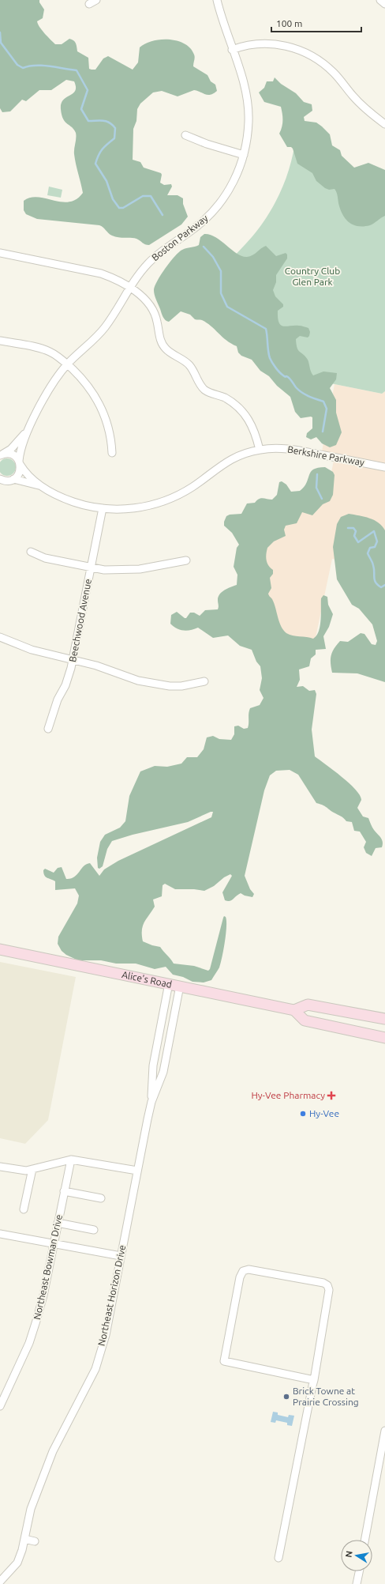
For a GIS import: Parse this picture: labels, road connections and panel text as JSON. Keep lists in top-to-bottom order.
{
  "streets": {
    "main road": ["Alice's Road"],
    "street": [
      "Boston Parkway",
      "Berkshire Parkway",
      "Beechwood Avenue",
      "Northeast Bowman Drive",
      "Northeast Horizon Drive"
    ]
  },
  "crossings": [
    ["Boston Parkway", "Berkshire Parkway"],
    ["Berkshire Parkway", "Beechwood Avenue"],
    ["Alice's Road", "Northeast Horizon Drive"]
  ],
  "parks": ["Country Club Glen Park"],
  "places": {
    "health": ["Hy-Vee Pharmacy"],
    "other": ["Hy-Vee", "Brick Towne at Prairie Crossing"]
  },
  "scale_bar": "100 m",
  "north": "left"
}
